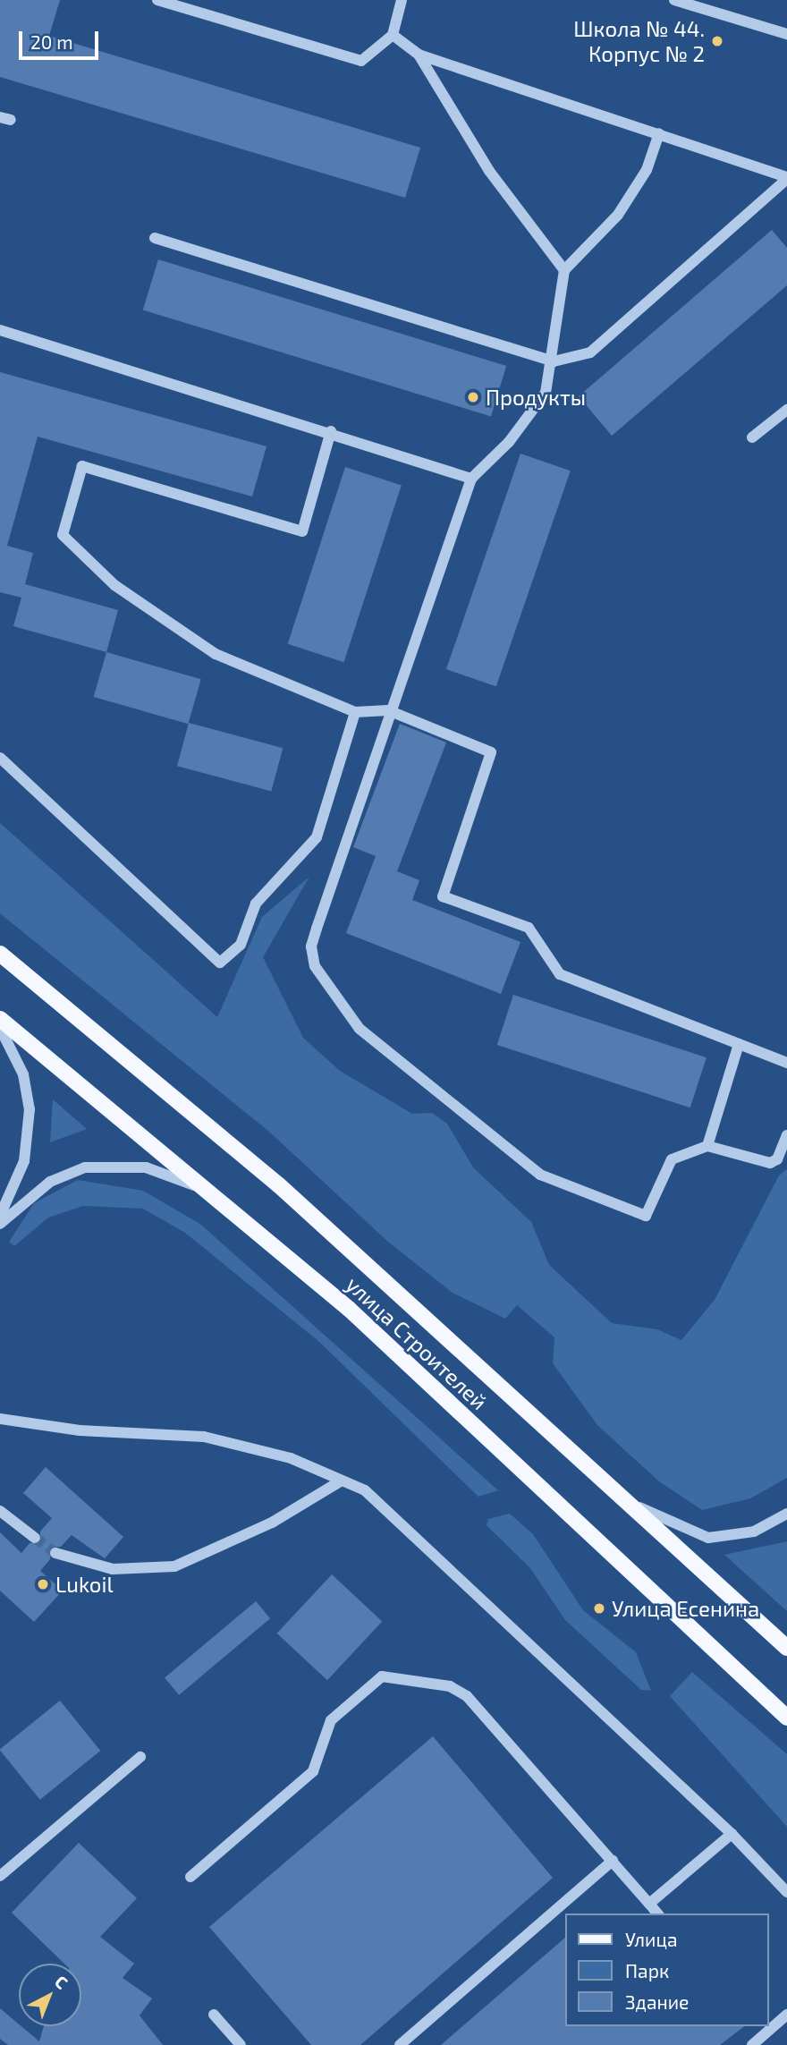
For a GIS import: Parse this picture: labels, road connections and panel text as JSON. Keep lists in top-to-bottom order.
{
  "streets": {
    "main road": ["улица Строителей"]
  },
  "places": [
    "Школа № 44. Корпус № 2",
    "Продукты",
    "Lukoil",
    "Улица Есенина"
  ],
  "legend": ["Улица", "Парк", "Здание"],
  "scale_bar": "20 m",
  "north": "top right"
}
